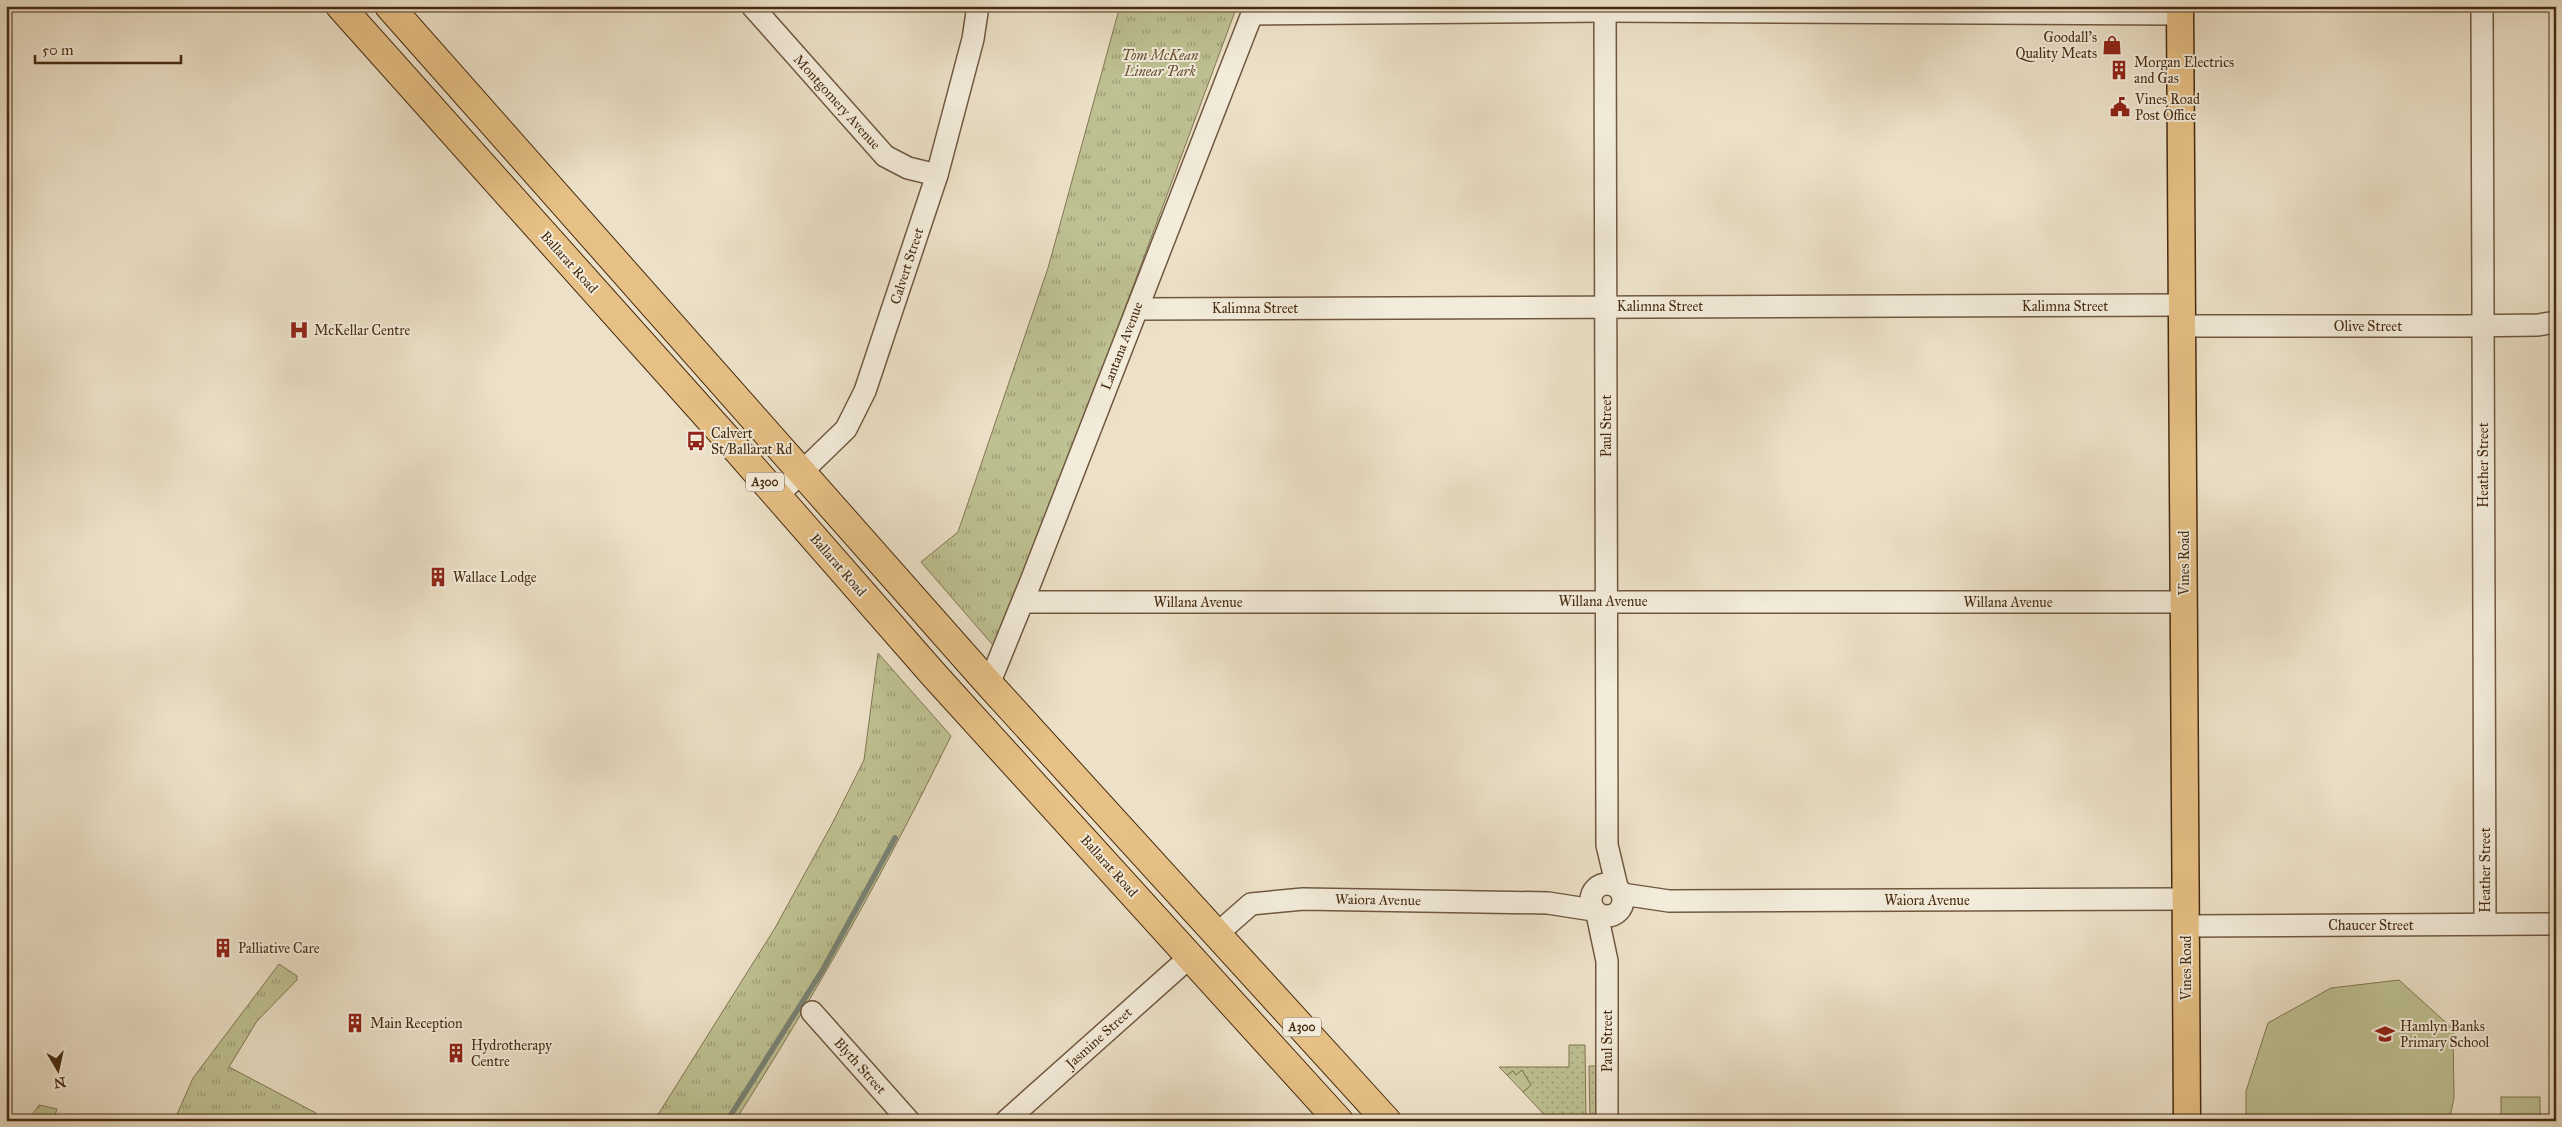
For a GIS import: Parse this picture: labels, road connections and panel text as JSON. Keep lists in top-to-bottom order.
{
  "streets": {
    "highway": ["Ballarat Road", "A300"],
    "main road": ["Vines Road"],
    "street": [
      "Montgomery Avenue",
      "Calvert Street",
      "Kalimna Street",
      "Olive Street",
      "Lantana Avenue",
      "Paul Street",
      "Heather Street",
      "Willana Avenue",
      "Waiora Avenue",
      "Chaucer Street",
      "Jasmine Street",
      "Blyth Street"
    ]
  },
  "crossings": [
    ["Montgomery Avenue", "Calvert Street"],
    ["Ballarat Road", "Calvert Street"],
    ["Ballarat Road", "Jasmine Street"],
    ["Calvert Street", "A300"],
    ["Kalimna Street", "Olive Street"],
    ["Kalimna Street", "Lantana Avenue"],
    ["Kalimna Street", "Paul Street"],
    ["Kalimna Street", "Vines Road"],
    ["Olive Street", "Heather Street"],
    ["Olive Street", "Vines Road"],
    ["Lantana Avenue", "A300"],
    ["Lantana Avenue", "Willana Avenue"],
    ["Paul Street", "Willana Avenue"],
    ["Paul Street", "Waiora Avenue"],
    ["Heather Street", "Chaucer Street"],
    ["A300", "Waiora Avenue"],
    ["Vines Road", "Willana Avenue"],
    ["Vines Road", "Waiora Avenue"],
    ["Vines Road", "Chaucer Street"]
  ],
  "parks": ["Tom McKean Linear Park"],
  "places": {
    "shop": ["Goodall's Quality Meats"],
    "building": [
      "Morgan Electrics and Gas",
      "Wallace Lodge",
      "Palliative Care",
      "Main Reception",
      "Hydrotherapy Centre"
    ],
    "public building": ["Vines Road Post Office"],
    "hospital": ["McKellar Centre"],
    "bus stop": ["Calvert St/Ballarat Rd"],
    "school or university": ["Hamlyn Banks Primary School"]
  },
  "scale_bar": "50 m",
  "north": "bottom"
}
